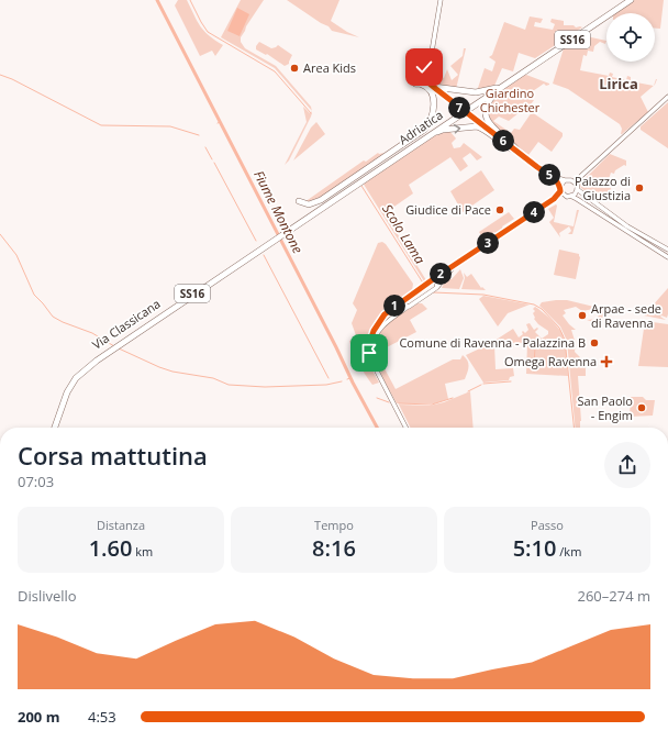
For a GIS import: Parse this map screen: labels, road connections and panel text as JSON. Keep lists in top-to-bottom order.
{
  "streets": {
    "highway": ["SS16", "Adriatica", "Via Classicana"]
  },
  "crossings": [
    ["SS16", "Adriatica"],
    ["Adriatica", "Via Classicana"]
  ],
  "districts": ["Lirica"],
  "water": ["Fiume Montone", "Scolo Lama"],
  "parks": ["Giardino Chichester"],
  "places": {
    "other": [
      "Area Kids",
      "Palazzo di Giustizia",
      "Giudice di Pace",
      "Arpae - sede di Ravenna",
      "Comune di Ravenna - Palazzina B",
      "San Paolo - Engim"
    ],
    "health": ["Omega Ravenna"]
  },
  "page": {
    "pins": [
      "7",
      "6",
      "5",
      "4",
      "3",
      "2",
      "1"
    ],
    "heading": ["Corsa mattutina", "07:03"],
    "stats": [
      ["Distanza", "1.60 km"],
      ["Tempo", "8:16"],
      ["Passo", "5:10 /km"]
    ],
    "chart": ["Dislivello", "260–274 m"],
    "list": [
      {
        "name": "200 m",
        "note": "4:53"
      }
    ]
  }
}
